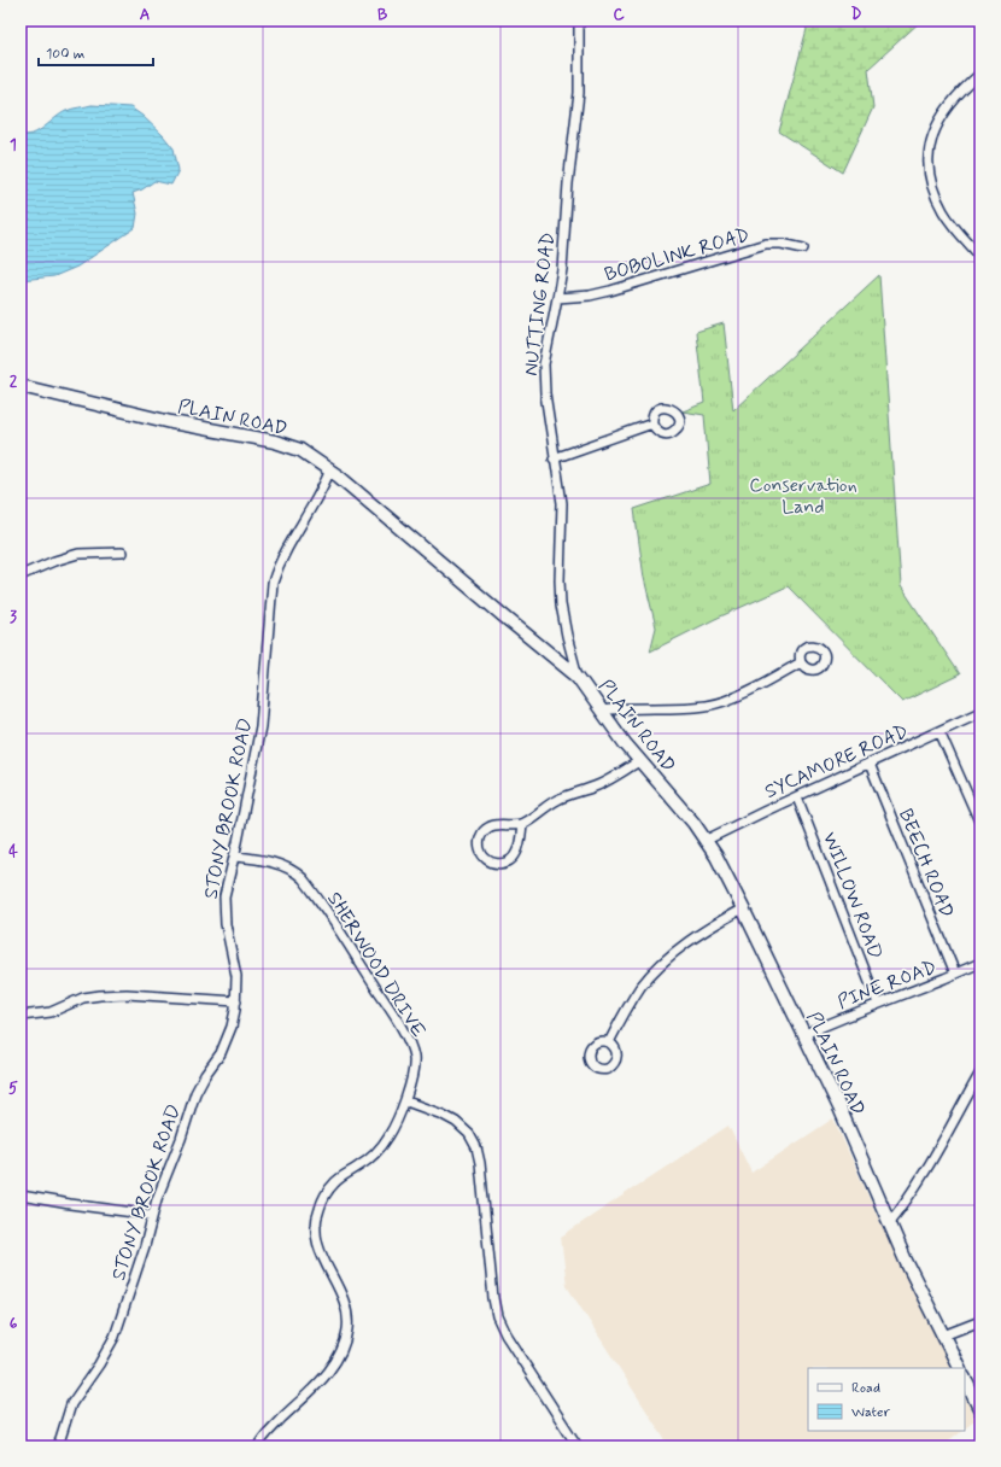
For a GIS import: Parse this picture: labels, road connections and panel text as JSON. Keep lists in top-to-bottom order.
{
  "streets": {
    "main road": ["PLAIN ROAD"],
    "street": [
      "BOBOLINK ROAD",
      "NUTTING ROAD",
      "SYCAMORE ROAD",
      "STONY BROOK ROAD",
      "BEECH ROAD",
      "WILLOW ROAD",
      "SHERWOOD DRIVE",
      "PINE ROAD"
    ]
  },
  "crossings": [
    ["BOBOLINK ROAD", "NUTTING ROAD"],
    ["NUTTING ROAD", "PLAIN ROAD"],
    ["PLAIN ROAD", "SYCAMORE ROAD"],
    ["PLAIN ROAD", "STONY BROOK ROAD"],
    ["PLAIN ROAD", "PINE ROAD"],
    ["SYCAMORE ROAD", "BEECH ROAD"],
    ["SYCAMORE ROAD", "WILLOW ROAD"],
    ["STONY BROOK ROAD", "SHERWOOD DRIVE"],
    ["BEECH ROAD", "PINE ROAD"],
    ["WILLOW ROAD", "PINE ROAD"]
  ],
  "parks": ["Conservation Land"],
  "legend": ["Road", "Water"],
  "scale_bar": "100 m",
  "grid": {
    "columns": [
      "A",
      "B",
      "C",
      "D"
    ],
    "rows": [
      "1",
      "2",
      "3",
      "4",
      "5",
      "6"
    ]
  }
}
